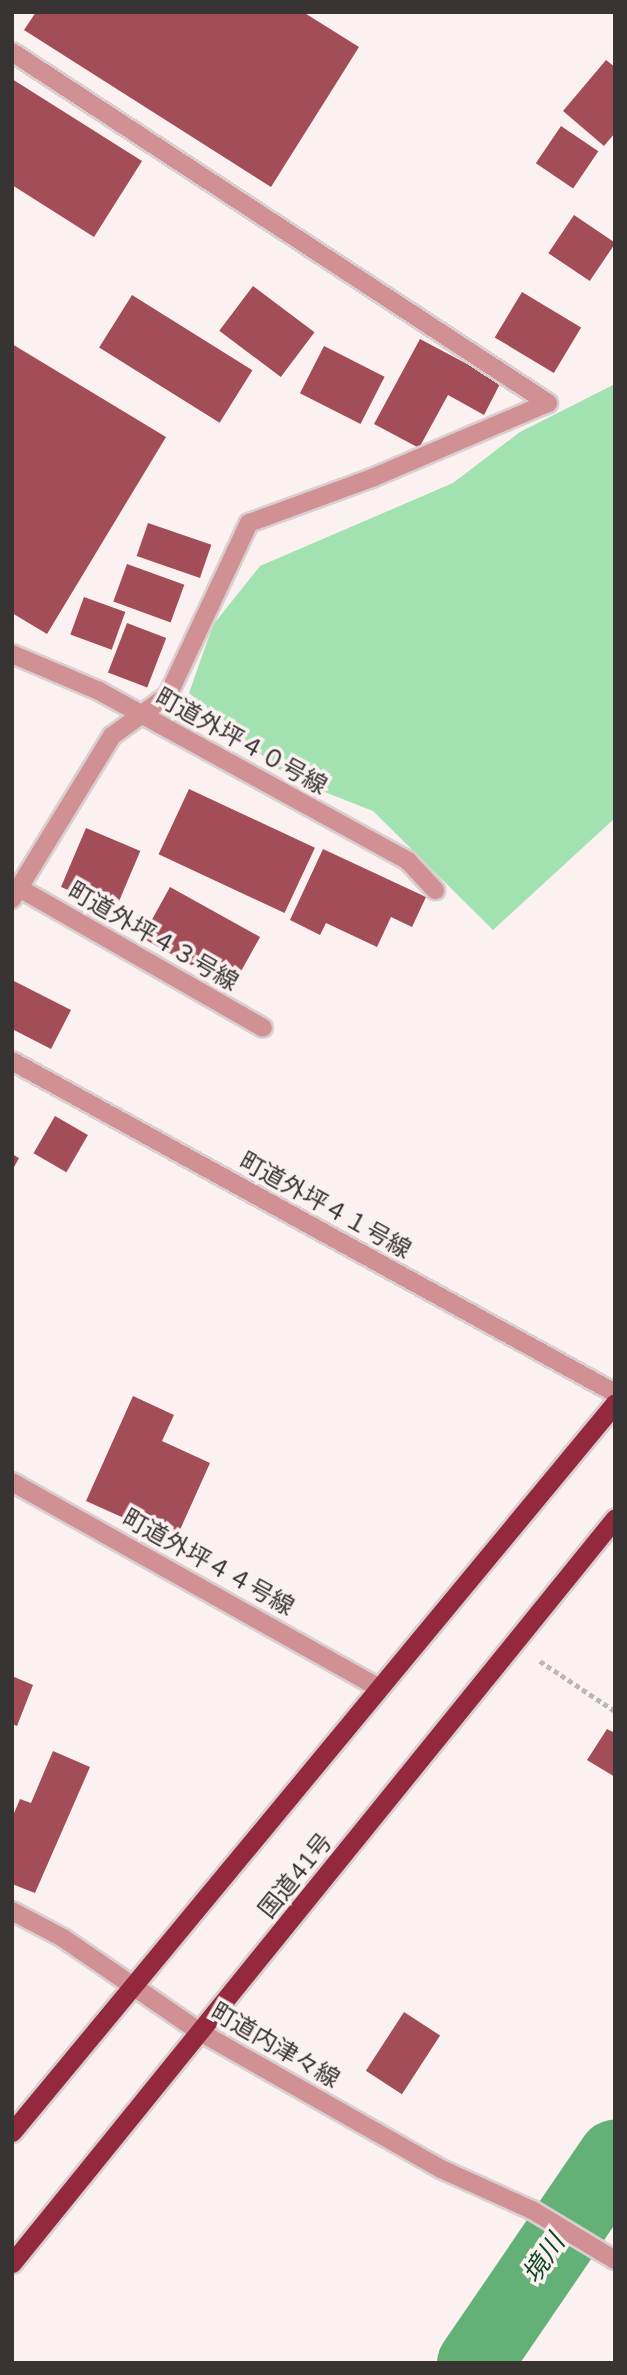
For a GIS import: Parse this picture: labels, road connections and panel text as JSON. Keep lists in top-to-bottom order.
{
  "streets": {
    "highway": ["国道41号"],
    "street": [
      "町道外坪４０号線",
      "町道外坪４３号線",
      "町道外坪４１号線",
      "町道外坪４４号線",
      "町道内津々線"
    ]
  },
  "crossings": [
    ["国道41号", "町道内津々線"]
  ],
  "water": ["境川"]
}
